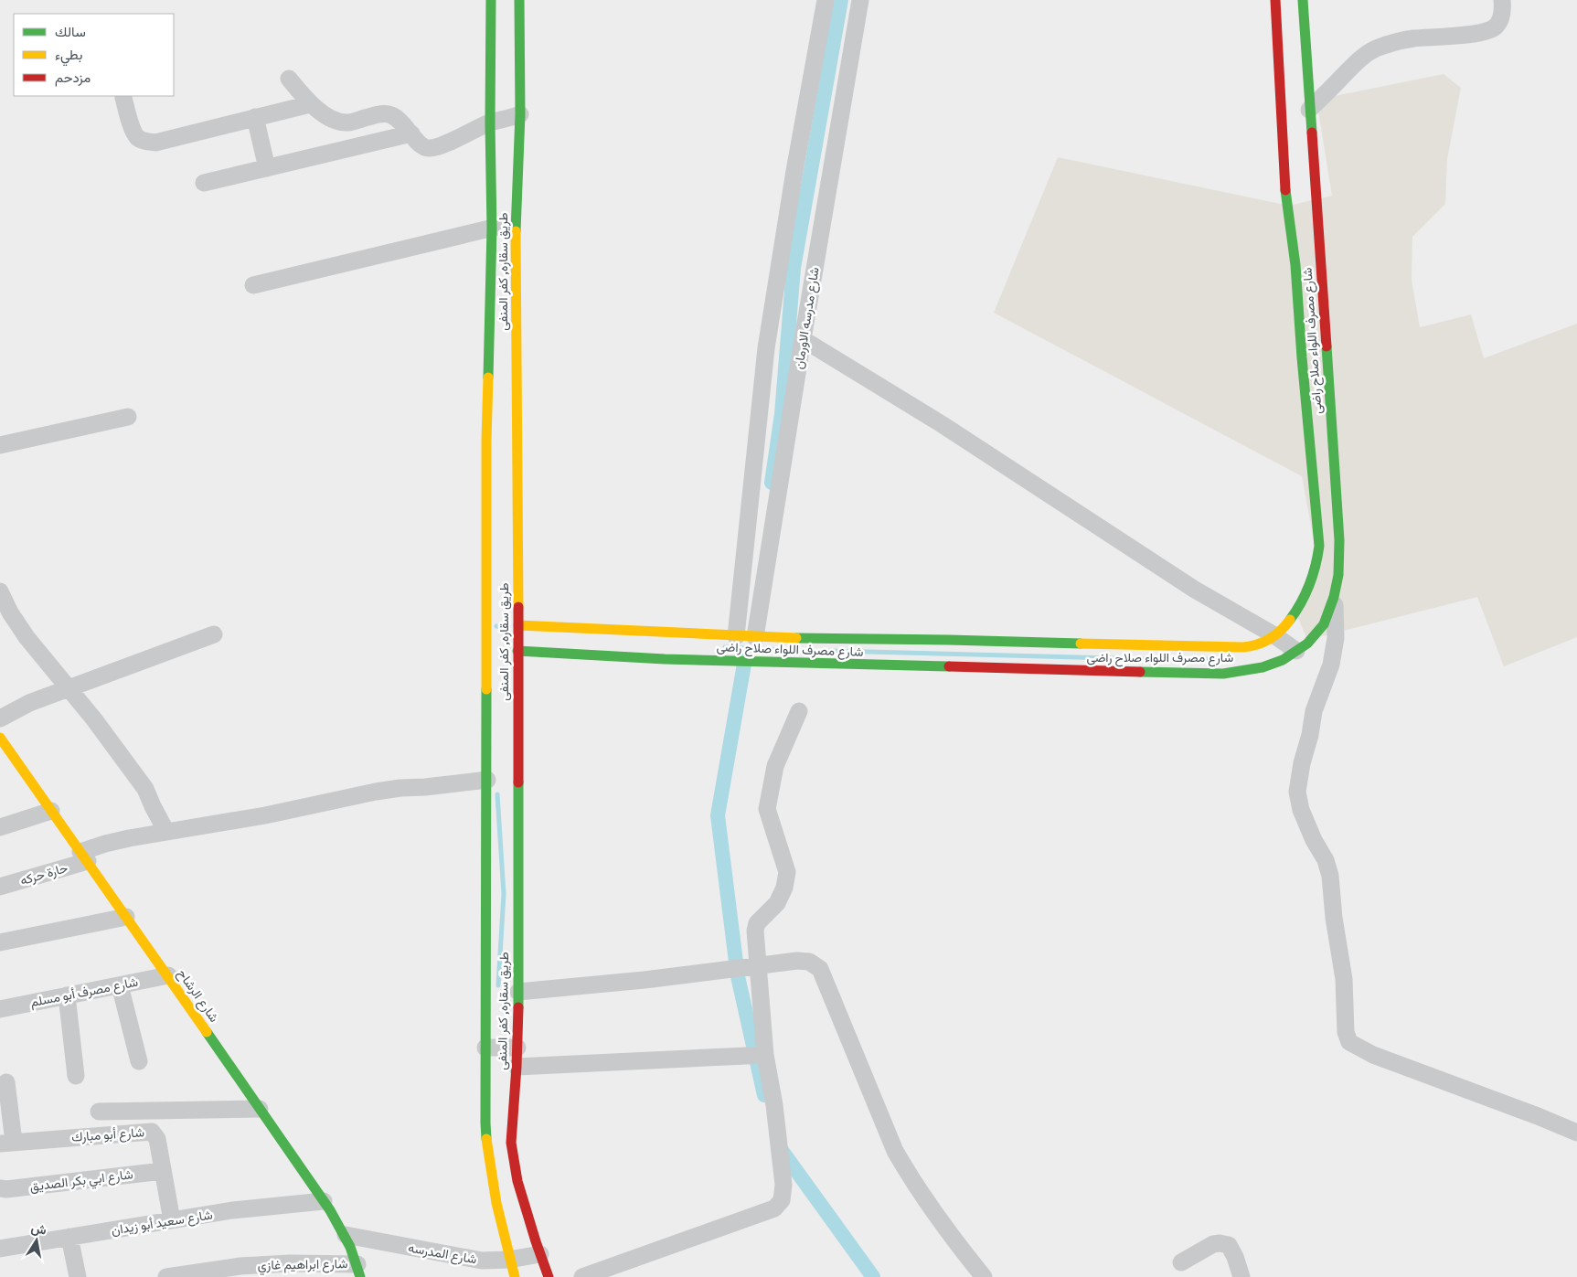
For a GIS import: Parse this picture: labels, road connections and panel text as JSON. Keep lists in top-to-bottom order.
{
  "streets": {
    "street": [
      "طريق سقاره, كفر المنفى",
      "شارع مدرسه الاورمان",
      "شارع مصرف اللواء صلاح راضى",
      "حارة حركه",
      "شارع مصرف أبو مسلم",
      "شارع الرشاح",
      "شارع أبو مبارك",
      "شارع ابي بكر الصديق",
      "شارع سعيد أبو زيدان",
      "شارع المدرسه",
      "شارع ابراهيم غازي"
    ]
  },
  "crossings": [
    ["طريق سقاره, كفر المنفى", "شارع مصرف اللواء صلاح راضى"],
    ["طريق سقاره, كفر المنفى", "حارة حركه"],
    ["طريق سقاره, كفر المنفى", "شارع المدرسه"],
    ["شارع مدرسه الاورمان", "شارع مصرف اللواء صلاح راضى"],
    ["حارة حركه", "شارع الرشاح"],
    ["شارع مصرف أبو مسلم", "شارع الرشاح"],
    ["شارع الرشاح", "شارع سعيد أبو زيدان"],
    ["شارع الرشاح", "شارع المدرسه"],
    ["شارع الرشاح", "شارع ابراهيم غازي"],
    ["شارع أبو مبارك", "شارع ابي بكر الصديق"],
    ["شارع أبو مبارك", "شارع سعيد أبو زيدان"]
  ],
  "legend": ["سالك", "بطيء", "مزدحم"],
  "north": "top"
}
